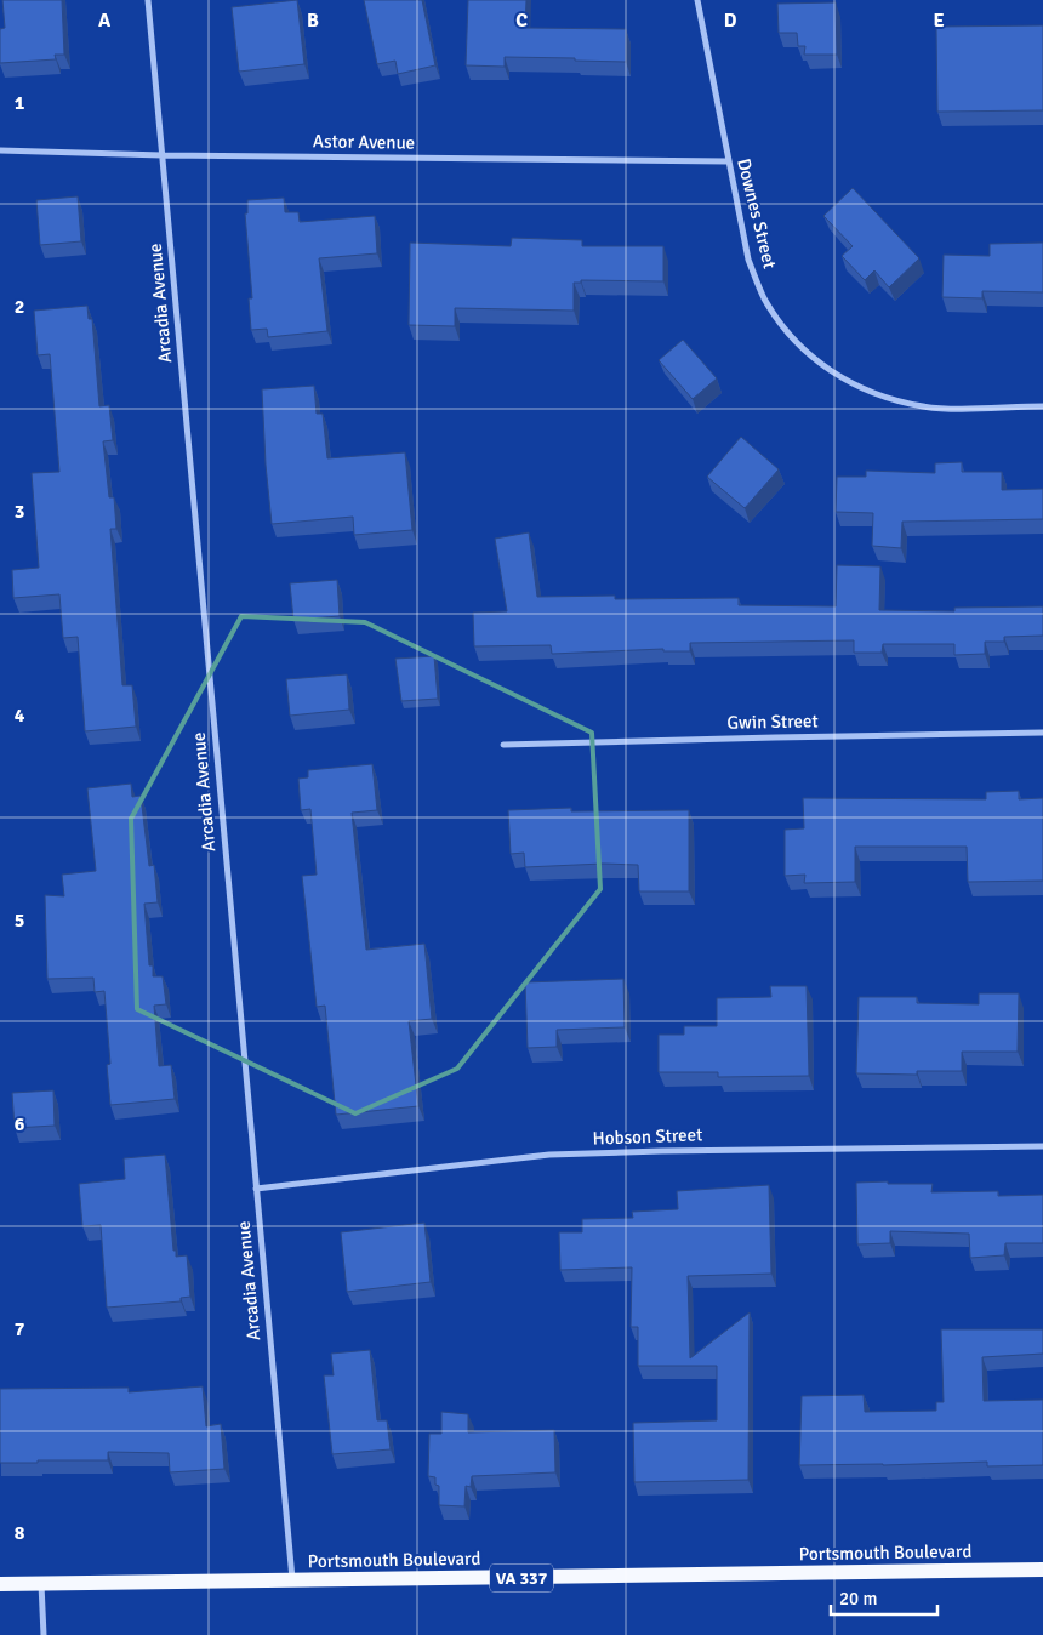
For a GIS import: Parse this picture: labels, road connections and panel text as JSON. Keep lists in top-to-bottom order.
{
  "streets": {
    "main road": ["Portsmouth Boulevard", "VA 337"],
    "street": [
      "Astor Avenue",
      "Downes Street",
      "Arcadia Avenue",
      "Gwin Street",
      "Hobson Street"
    ]
  },
  "crossings": [
    ["Astor Avenue", "Downes Street"],
    ["Astor Avenue", "Arcadia Avenue"],
    ["Arcadia Avenue", "Hobson Street"],
    ["Arcadia Avenue", "Portsmouth Boulevard"]
  ],
  "scale_bar": "20 m",
  "grid": {
    "columns": [
      "A",
      "B",
      "C",
      "D",
      "E"
    ],
    "rows": [
      "1",
      "2",
      "3",
      "4",
      "5",
      "6",
      "7",
      "8"
    ]
  }
}
